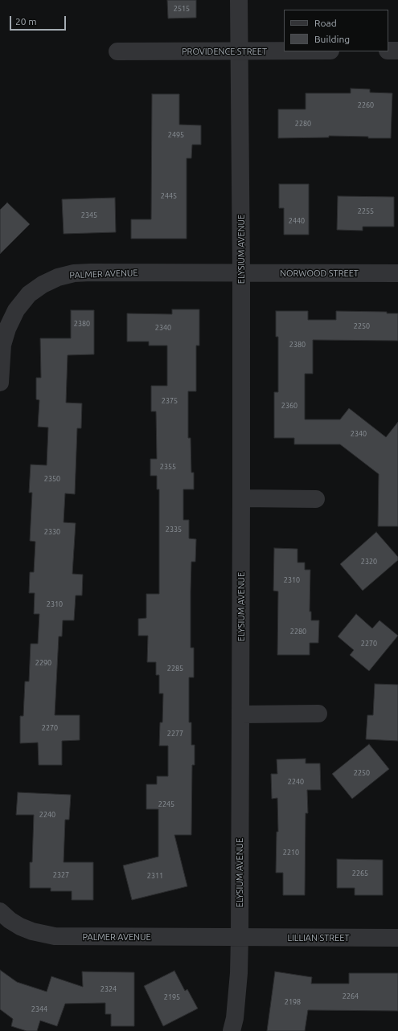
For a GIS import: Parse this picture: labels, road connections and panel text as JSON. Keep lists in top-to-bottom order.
{
  "streets": {
    "street": [
      "PROVIDENCE STREET",
      "ELYSIUM AVENUE",
      "NORWOOD STREET",
      "PALMER AVENUE",
      "LILLIAN STREET"
    ]
  },
  "crossings": [
    ["PROVIDENCE STREET", "ELYSIUM AVENUE"],
    ["ELYSIUM AVENUE", "NORWOOD STREET"],
    ["ELYSIUM AVENUE", "PALMER AVENUE"],
    ["ELYSIUM AVENUE", "LILLIAN STREET"],
    ["NORWOOD STREET", "PALMER AVENUE"],
    ["PALMER AVENUE", "LILLIAN STREET"]
  ],
  "house_numbers": [
    "2515",
    "2260",
    "2280",
    "2495",
    "2445",
    "2255",
    "2345",
    "2440",
    "2380",
    "2250",
    "2340",
    "2380",
    "2375",
    "2360",
    "2340",
    "2355",
    "2350",
    "2335",
    "2330",
    "2320",
    "2310",
    "2310",
    "2280",
    "2270",
    "2290",
    "2285",
    "2270",
    "2277",
    "2250",
    "2240",
    "2245",
    "2240",
    "2210",
    "2265",
    "2327",
    "2311",
    "2324",
    "2264",
    "2195",
    "2198",
    "2344"
  ],
  "legend": ["Road", "Building"],
  "scale_bar": "20 m"
}
